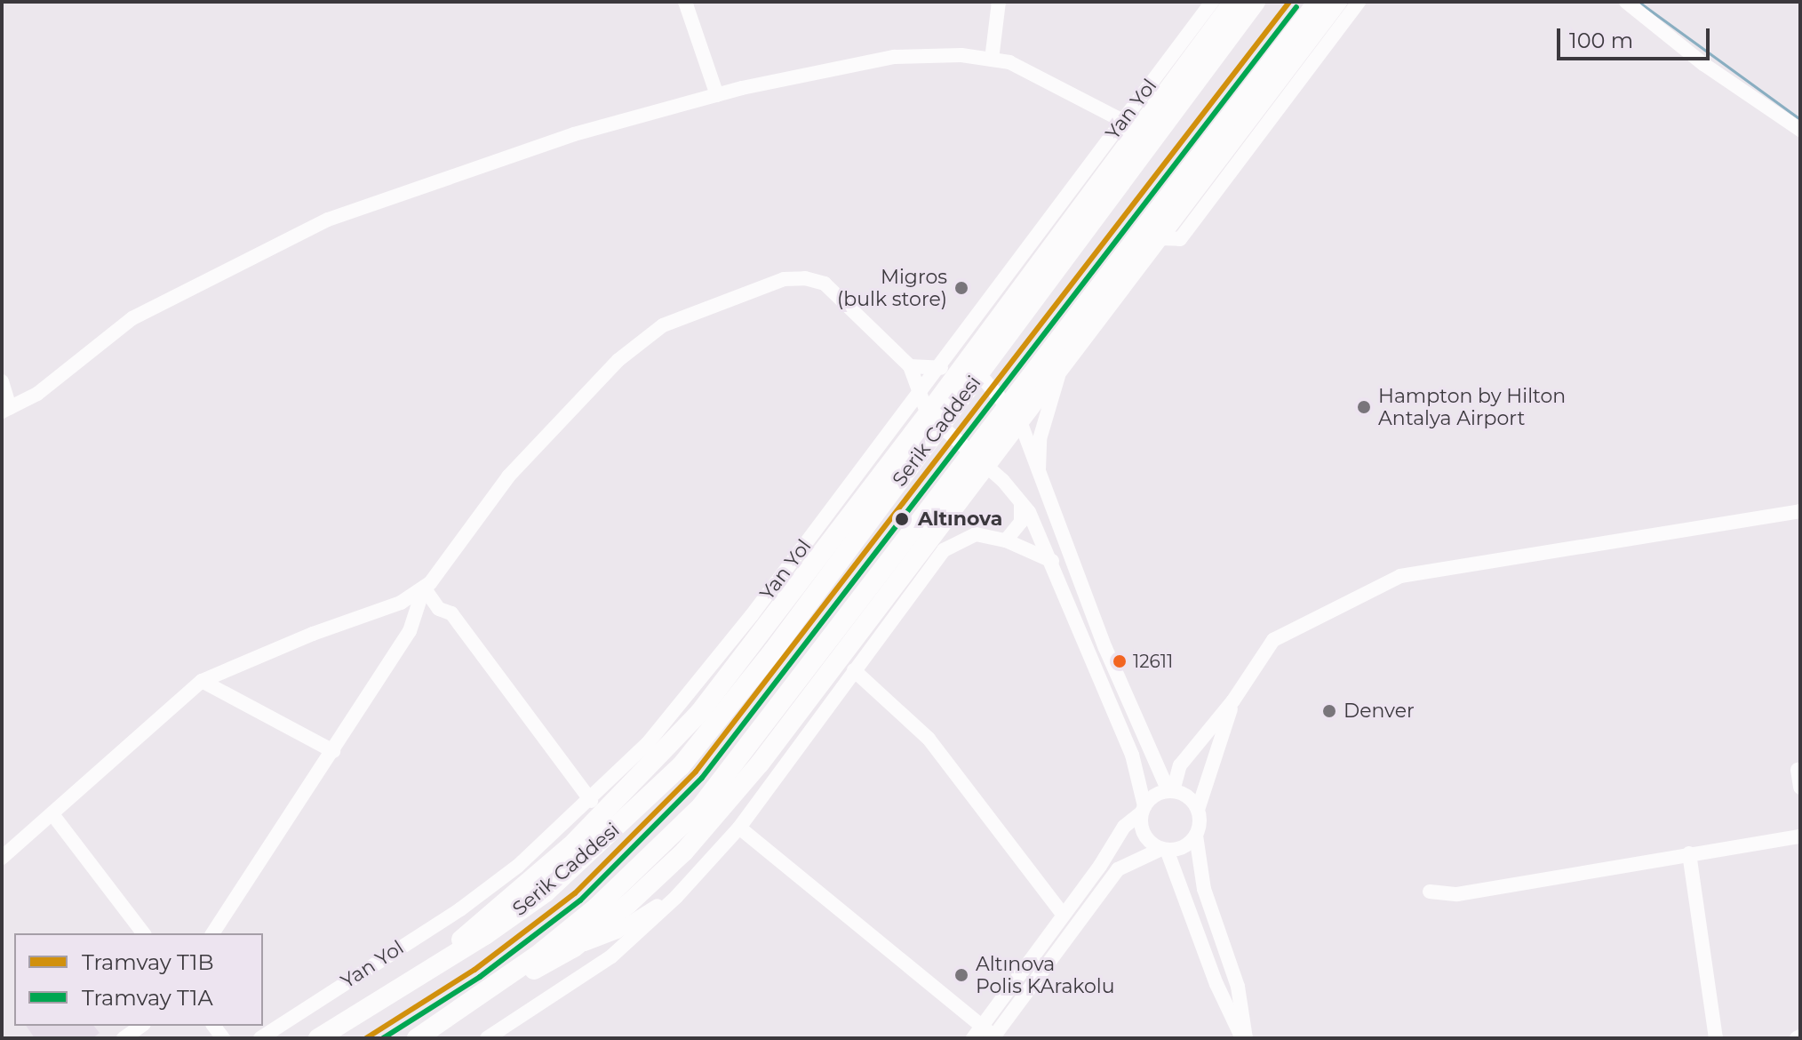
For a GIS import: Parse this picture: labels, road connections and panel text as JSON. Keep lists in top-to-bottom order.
{
  "streets": {
    "highway": ["Serik Caddesi"],
    "street": ["Yan Yol"]
  },
  "places": [
    "Migros (bulk store)",
    "Hampton by Hilton Antalya Airport",
    "Altınova",
    "12611",
    "Denver",
    "Altınova Polis KArakolu"
  ],
  "lines": ["tram line T1B", "tram line T1A"],
  "legend": ["Tramvay T1B", "Tramvay T1A"],
  "scale_bar": "100 m"
}
